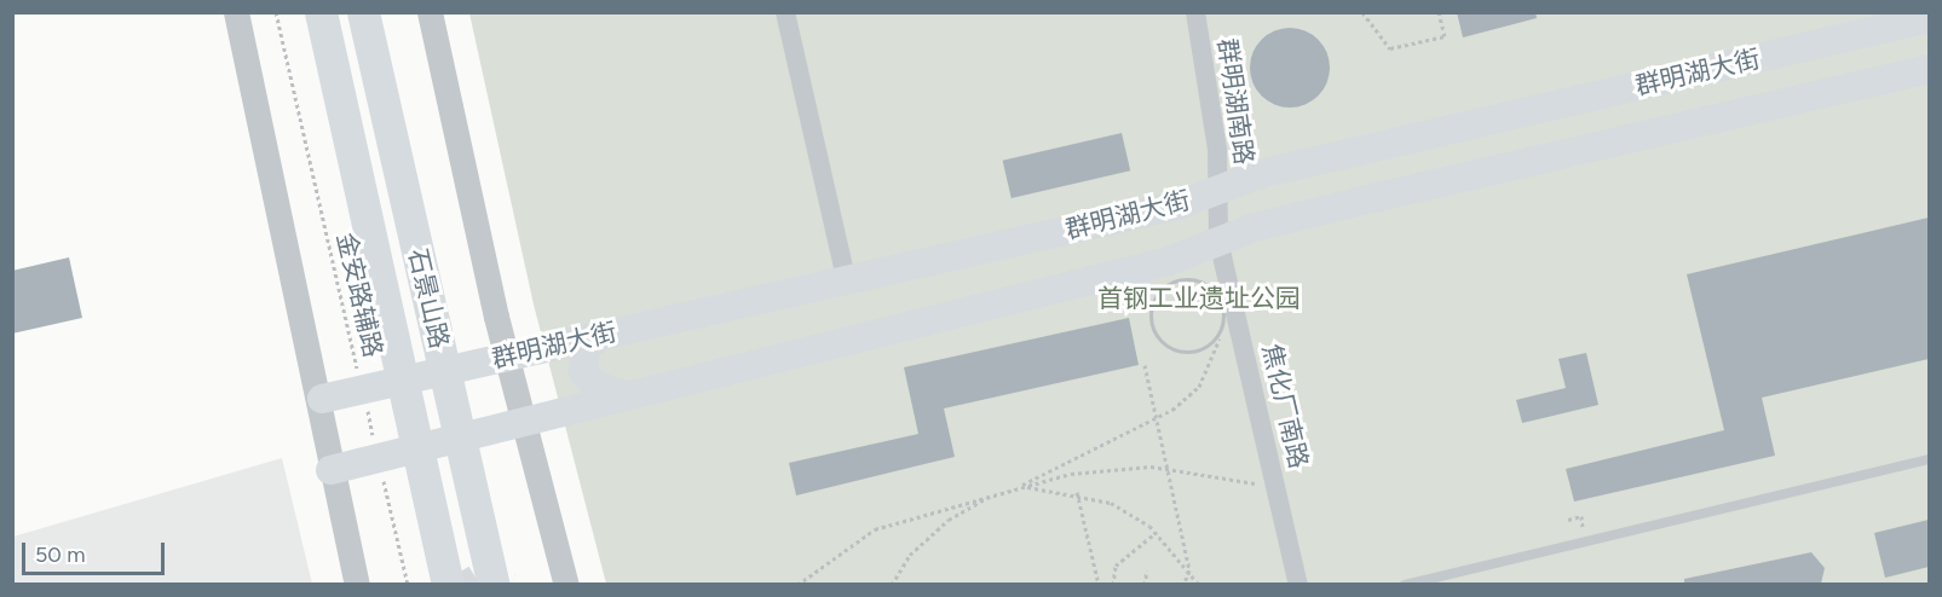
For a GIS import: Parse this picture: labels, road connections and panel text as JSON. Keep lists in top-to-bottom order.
{
  "streets": {
    "main road": ["群明湖大街", "石景山路"],
    "street": ["群明湖南路", "焦化厂南路"],
    "path": ["金安路辅路"]
  },
  "crossings": [
    ["群明湖大街", "群明湖南路"],
    ["群明湖大街", "焦化厂南路"],
    ["群明湖南路", "焦化厂南路"]
  ],
  "parks": ["首钢工业遗址公园"],
  "scale_bar": "50 m"
}
